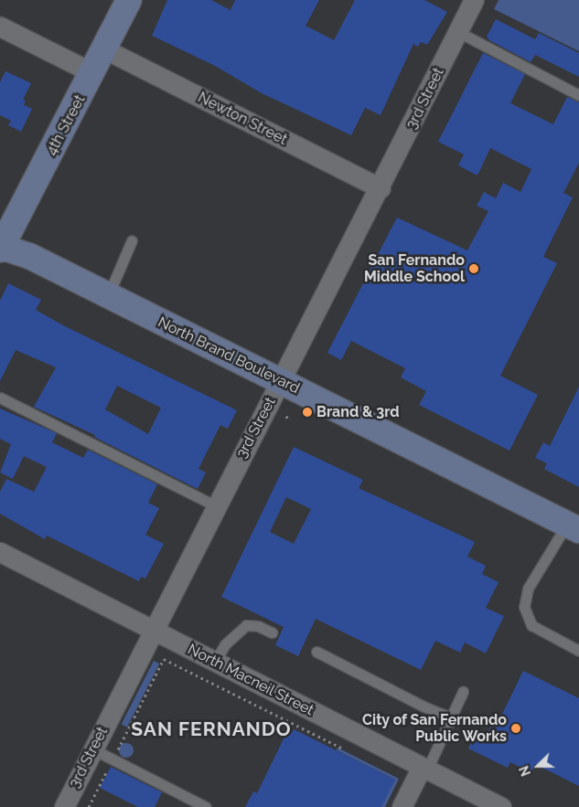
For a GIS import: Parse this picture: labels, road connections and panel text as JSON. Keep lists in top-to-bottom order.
{
  "streets": {
    "street": [
      "3rd Street",
      "Newton Street",
      "4th Street",
      "North Brand Boulevard",
      "North Macneil Street"
    ]
  },
  "crossings": [
    ["3rd Street", "Newton Street"],
    ["3rd Street", "North Brand Boulevard"],
    ["3rd Street", "North Macneil Street"],
    ["Newton Street", "4th Street"],
    ["4th Street", "North Brand Boulevard"]
  ],
  "districts": ["SAN FERNANDO"],
  "places": ["San Fernando Middle School", "Brand & 3rd", "City of San Fernando Public Works"],
  "north": "left"
}
